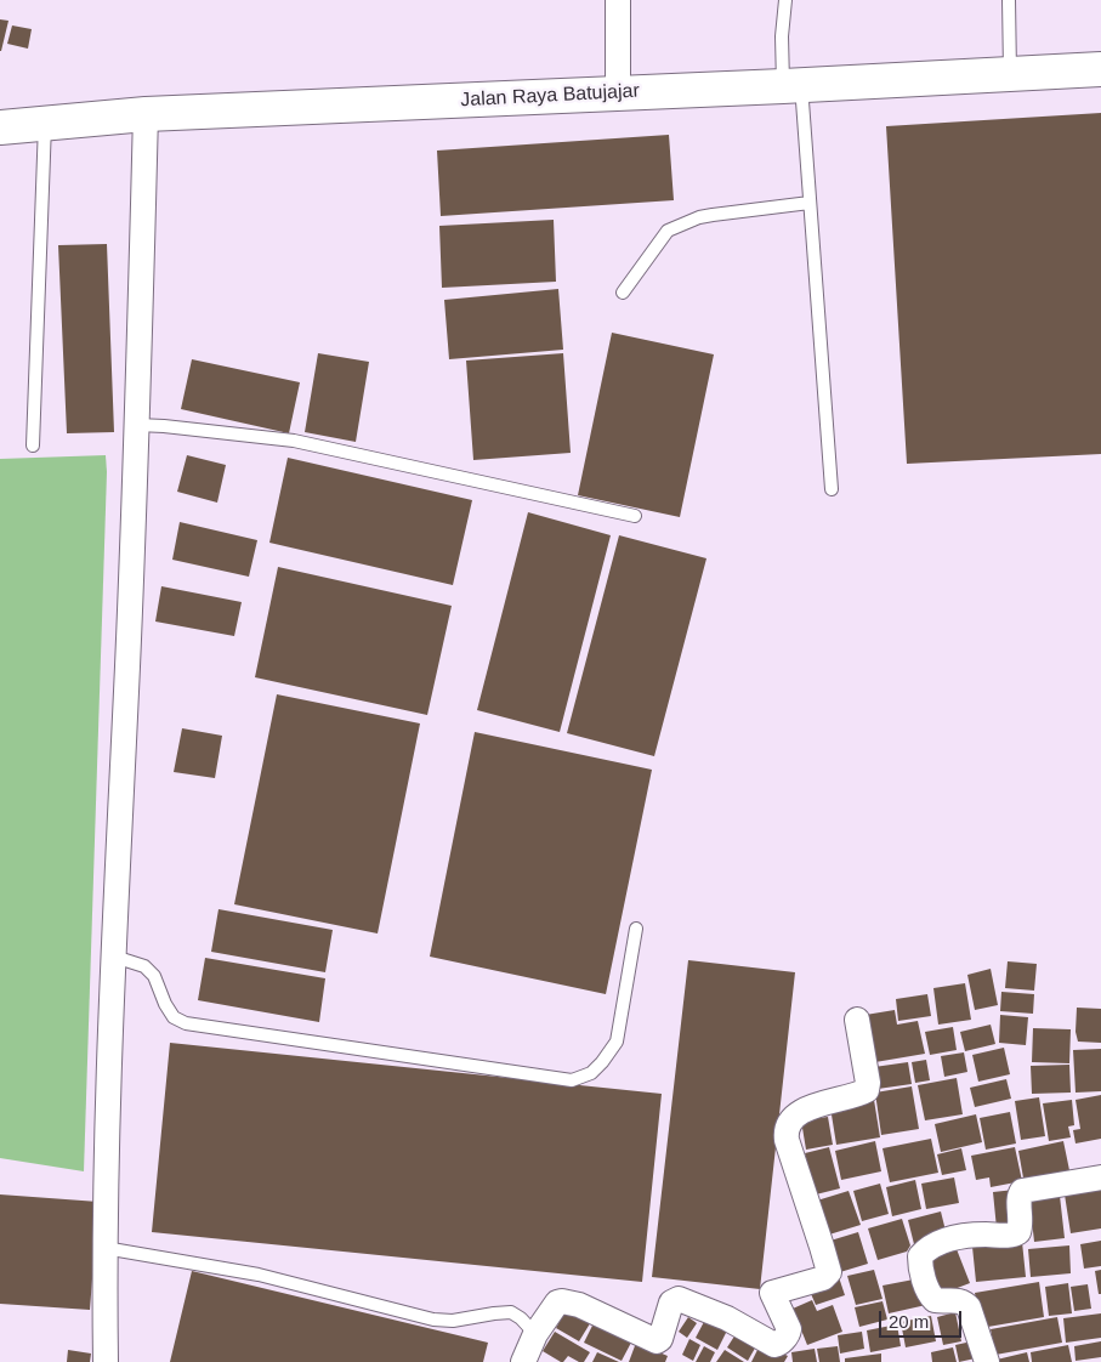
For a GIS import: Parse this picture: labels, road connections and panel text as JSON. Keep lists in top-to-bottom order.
{
  "streets": {
    "highway": ["Jalan Raya Batujajar"]
  },
  "scale_bar": "20 m"
}
